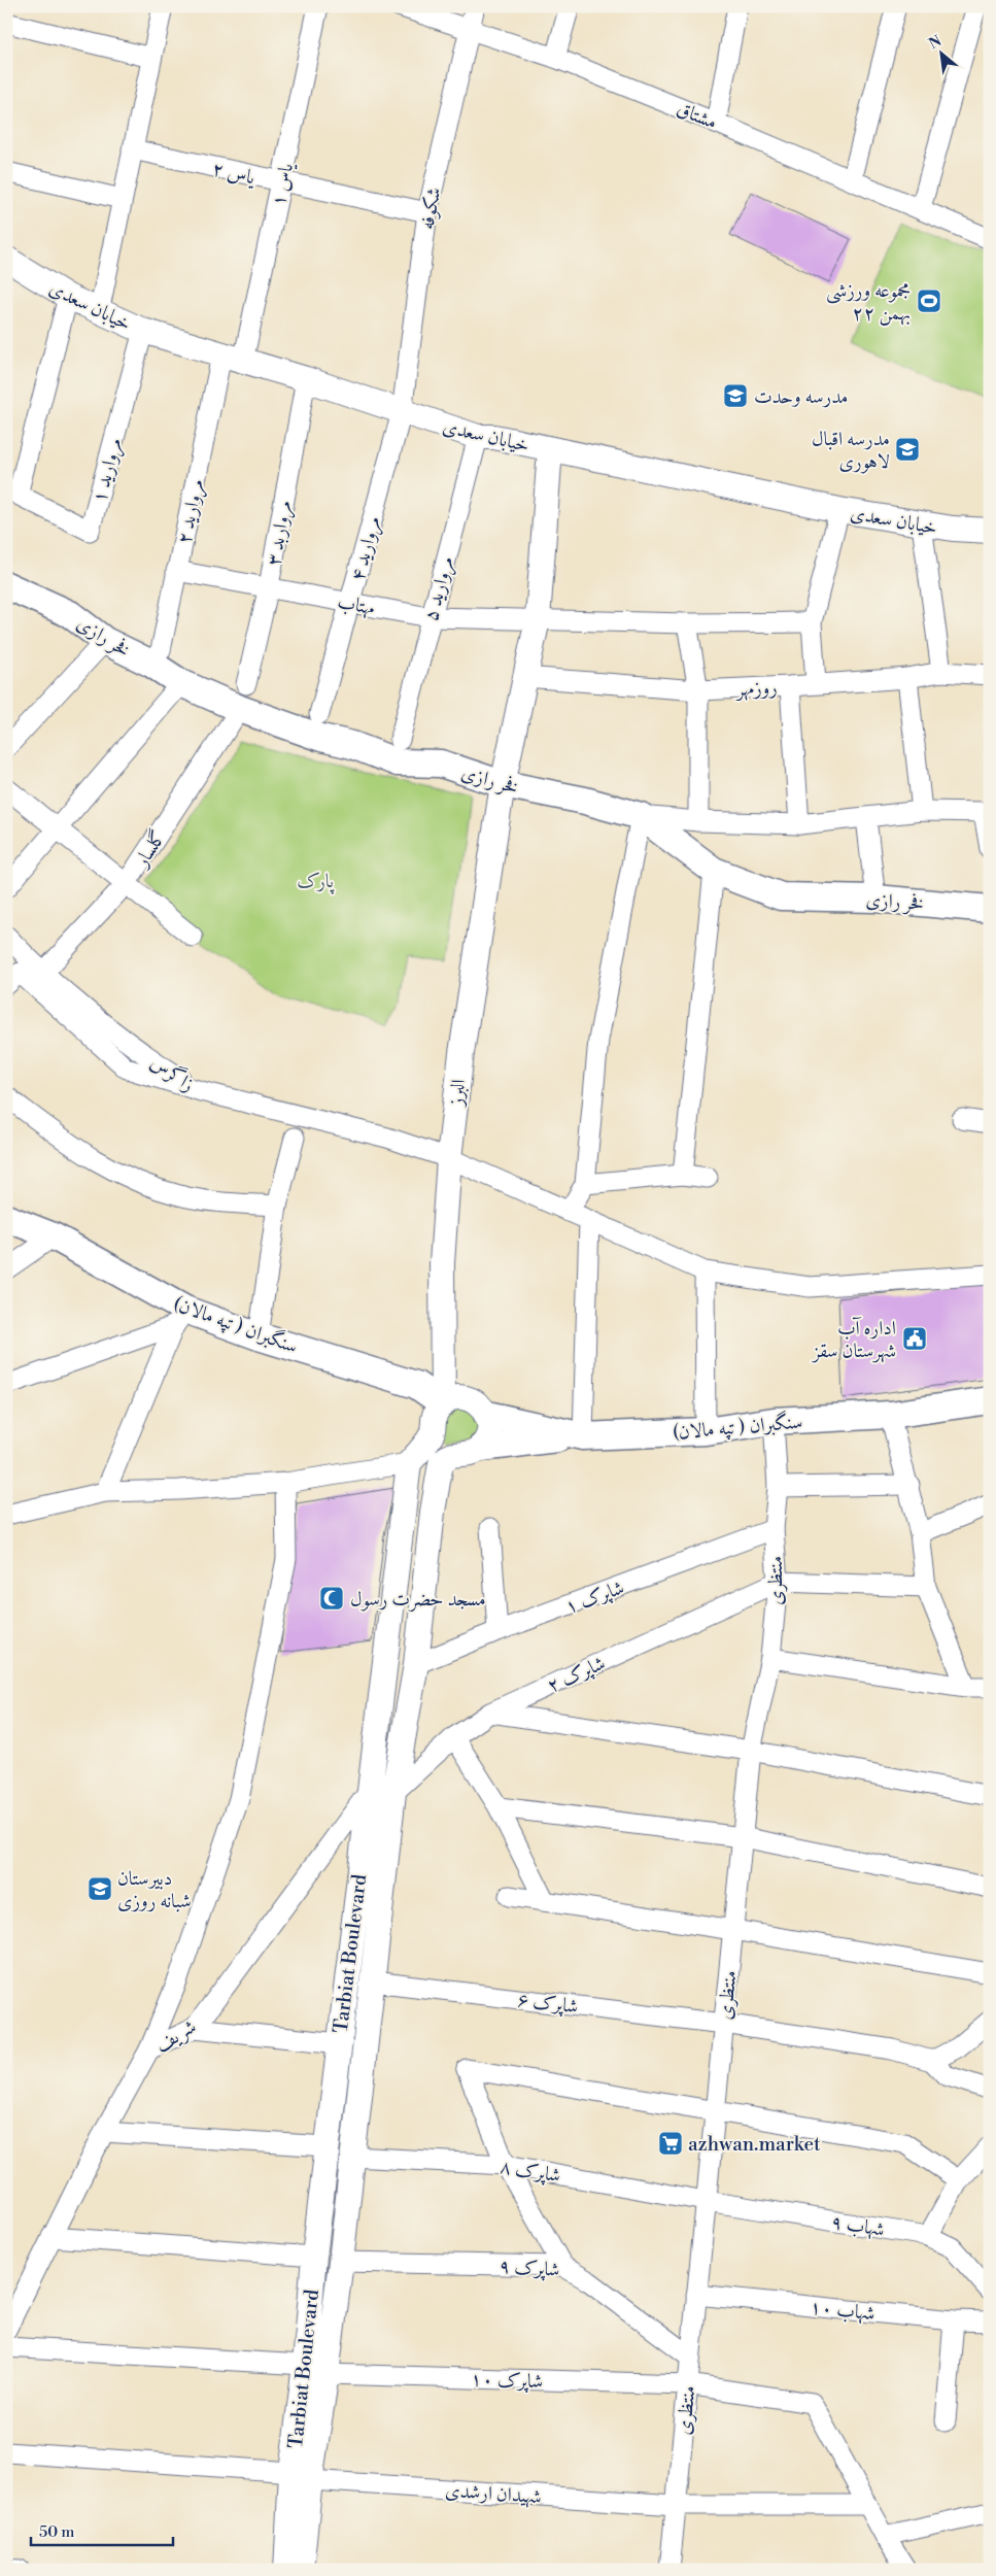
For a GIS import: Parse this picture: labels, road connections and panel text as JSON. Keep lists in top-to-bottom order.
{
  "streets": {
    "main road": ["فخر رازی", "سنگبران ( تپه مالان)"],
    "street": [
      "مشتاق",
      "یاس ۲",
      "یاس ۱",
      "شکوفه",
      "خیابان سعدی",
      "مروارید ۱",
      "مروارید ۲",
      "مرواربد ۳",
      "مروارید ۴",
      "مروارید ۵",
      "مهتاب",
      "روزمهر",
      "گلسار",
      "زاگرس",
      "البرز",
      "منتظری",
      "شاپرک ۱",
      "شاپرک ۲",
      "Tarbiat Boulevard",
      "شاپرک ۶",
      "شریف",
      "شاپرک ۸",
      "شهاب ۹",
      "شاپرک ۹",
      "شهاب ۱۰",
      "شاپرک ۱۰",
      "شهیدان ارشدی"
    ]
  },
  "crossings": [
    ["مشتاق", "شکوفه"],
    ["یاس ۲", "یاس ۱"],
    ["یاس ۲", "شکوفه"],
    ["یاس ۱", "خیابان سعدی"],
    ["یاس ۱", "مروارید ۲"],
    ["شکوفه", "خیابان سعدی"],
    ["شکوفه", "مروارید ۴"],
    ["خیابان سعدی", "مروارید ۱"],
    ["خیابان سعدی", "مروارید ۲"],
    ["خیابان سعدی", "مرواربد ۳"],
    ["خیابان سعدی", "مروارید ۴"],
    ["خیابان سعدی", "مروارید ۵"],
    ["خیابان سعدی", "البرز"],
    ["مروارید ۲", "مهتاب"],
    ["مروارید ۲", "فخر رازی"],
    ["مرواربد ۳", "مهتاب"],
    ["مرواربد ۳", "فخر رازی"],
    ["مرواربد ۳", "گلسار"],
    ["مروارید ۴", "مهتاب"],
    ["مروارید ۵", "مهتاب"],
    ["مهتاب", "البرز"],
    ["فخر رازی", "گلسار"],
    ["فخر رازی", "البرز"],
    ["روزمهر", "البرز"],
    ["گلسار", "زاگرس"],
    ["البرز", "سنگبران ( تپه مالان)"],
    ["البرز", "Tarbiat Boulevard"],
    ["سنگبران ( تپه مالان)", "منتظری"],
    ["سنگبران ( تپه مالان)", "Tarbiat Boulevard"],
    ["منتظری", "شاپرک ۱"],
    ["منتظری", "شاپرک ۲"],
    ["منتظری", "شاپرک ۶"],
    ["منتظری", "شاپرک ۸"],
    ["منتظری", "شهاب ۹"],
    ["منتظری", "شاپرک ۹"],
    ["منتظری", "شهاب ۱۰"],
    ["منتظری", "شاپرک ۱۰"],
    ["منتظری", "شهیدان ارشدی"],
    ["شاپرک ۱", "Tarbiat Boulevard"],
    ["شاپرک ۲", "Tarbiat Boulevard"],
    ["Tarbiat Boulevard", "شاپرک ۶"],
    ["Tarbiat Boulevard", "شریف"],
    ["Tarbiat Boulevard", "شاپرک ۸"],
    ["Tarbiat Boulevard", "شاپرک ۹"],
    ["Tarbiat Boulevard", "شاپرک ۱۰"],
    ["Tarbiat Boulevard", "شهیدان ارشدی"],
    ["شاپرک ۸", "شهاب ۹"],
    ["شاپرک ۱۰", "شهیدان ارشدی"]
  ],
  "parks": ["پارک"],
  "places": {
    "sports": ["مجموعه ورزشی ۲۲ بهمن"],
    "school or university": ["مدرسه وحدت", "مدرسه اقبال لاهوری", "دبیرستان شبانه روزی"],
    "public building": ["اداره آب شهرستان سقز"],
    "mosque": ["مسجد حضرت رسول"],
    "supermarket": ["azhwan.market"]
  },
  "scale_bar": "50 m",
  "north": "top left"
}
